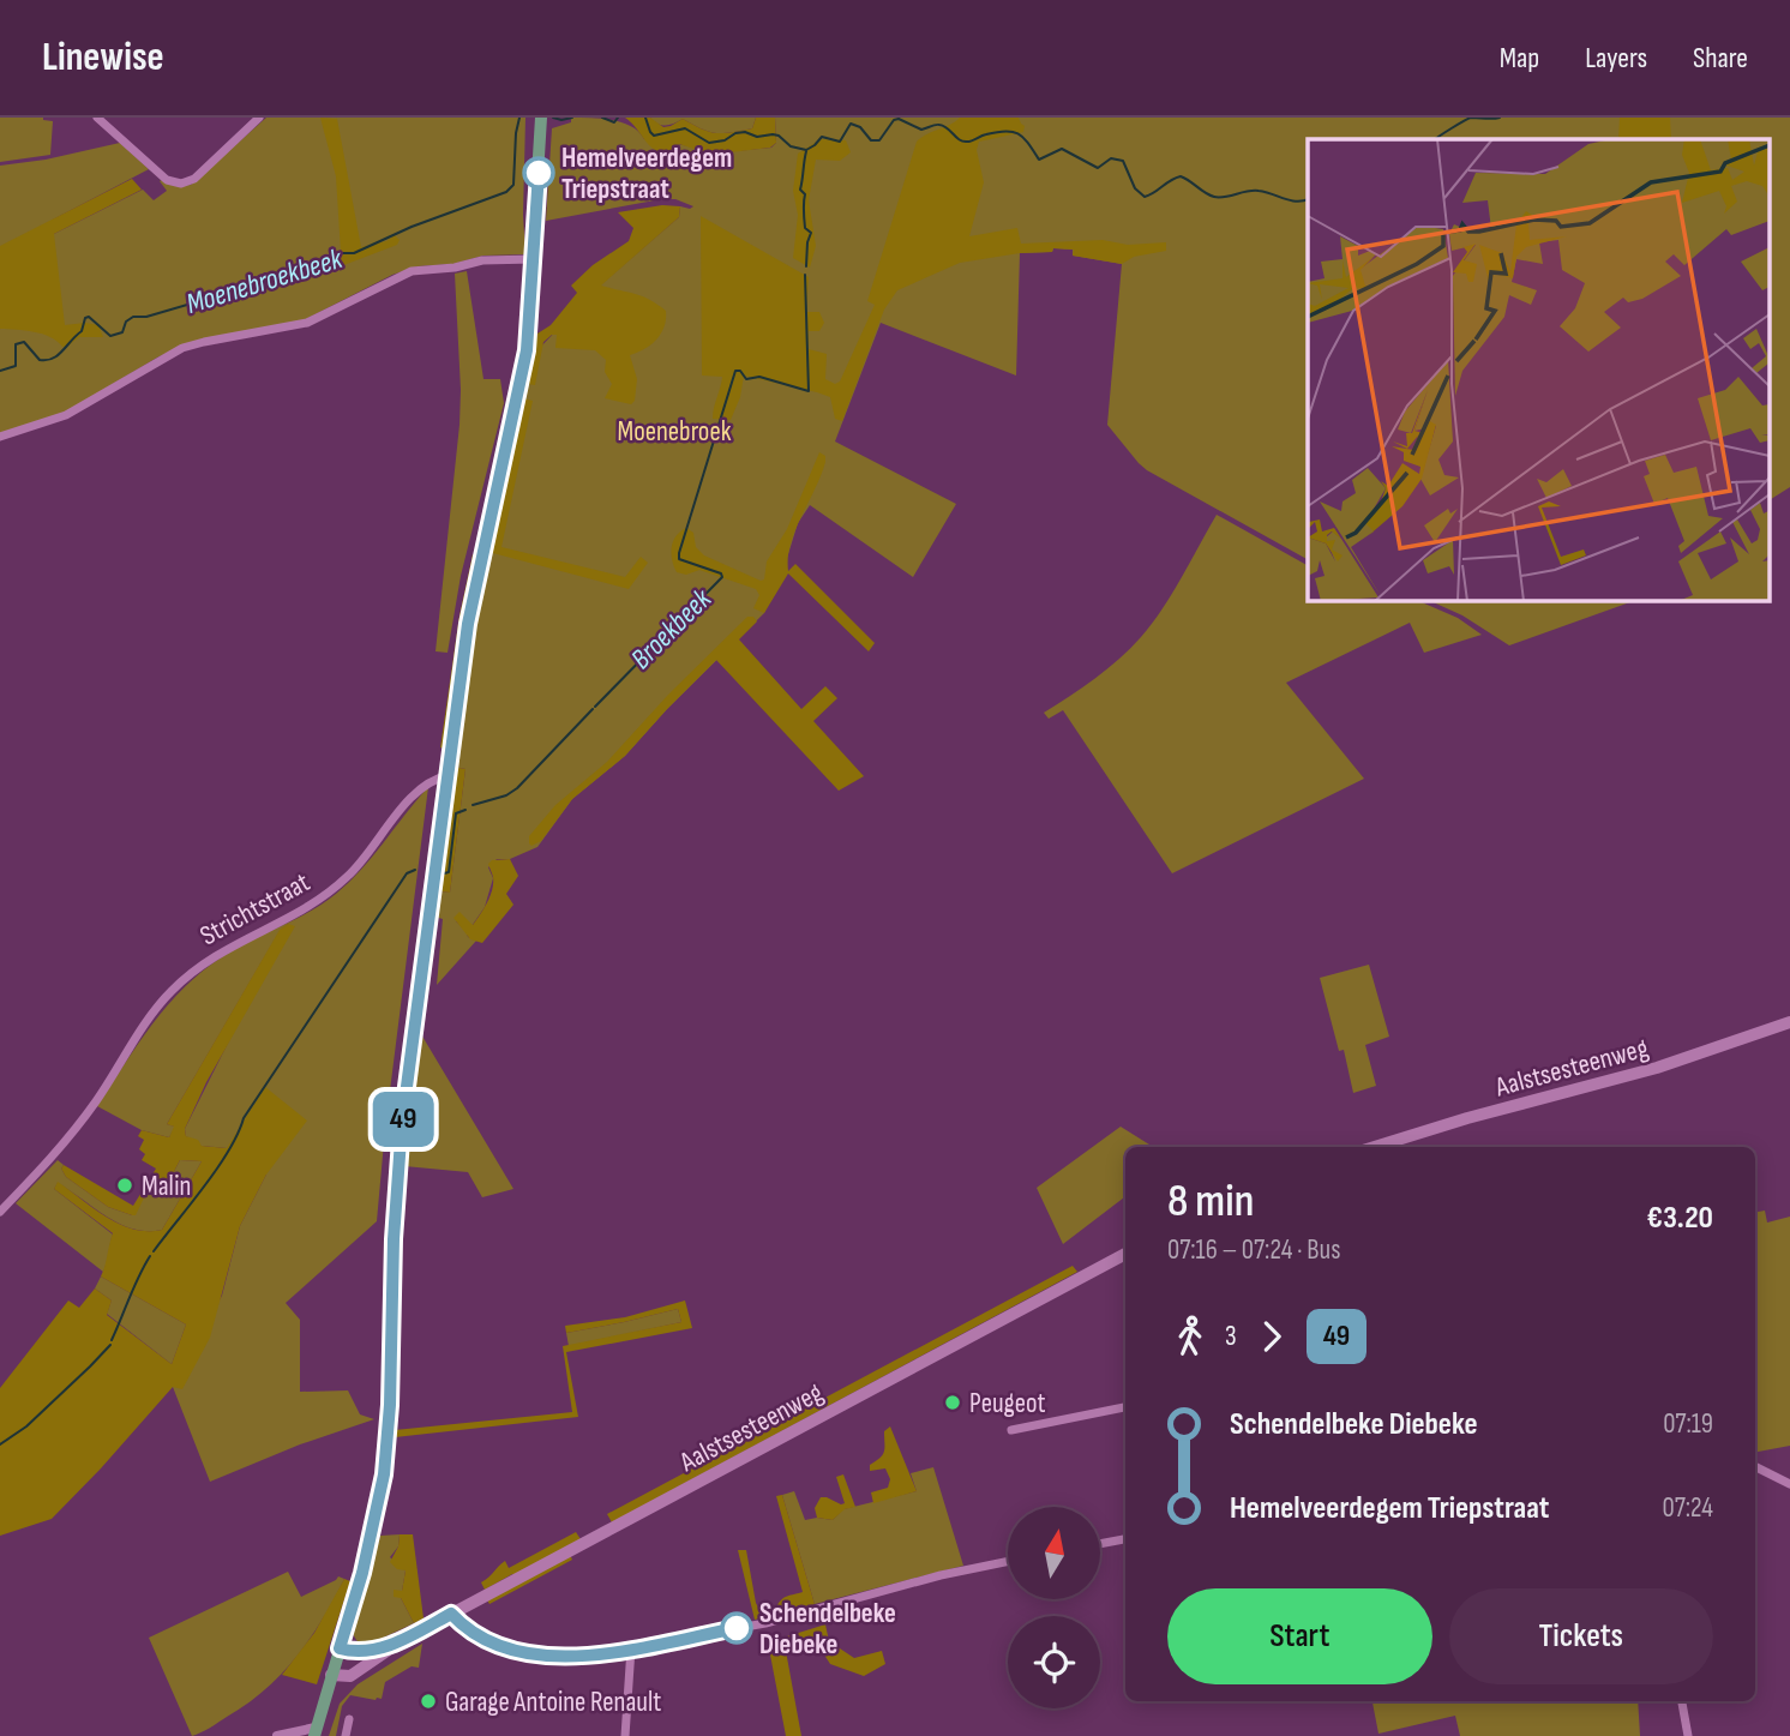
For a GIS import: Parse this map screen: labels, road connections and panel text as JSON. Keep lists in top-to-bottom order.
{
  "streets": {
    "main road": ["Aalstsesteenweg"],
    "street": ["Strichtstraat"]
  },
  "water": ["Moenebroekbeek", "Broekbeek"],
  "parks": ["Moenebroek"],
  "places": [
    "Hemelveerdegem Triepstraat",
    "Malin",
    "Peugeot",
    "Schendelbeke Diebeke",
    "Garage Antoine Renault"
  ],
  "lines": ["bus line 49"],
  "north": "top",
  "page": {
    "header": "Linewise",
    "nav": ["Map", "Layers", "Share"],
    "on_map": "49",
    "heading": ["8 min", "07:16 – 07:24 · Bus", "€3.20"],
    "legs": ["3", "49"],
    "list": [
      {
        "name": "Schendelbeke Diebeke",
        "value": "07:19"
      },
      {
        "name": "Hemelveerdegem Triepstraat",
        "value": "07:24"
      }
    ],
    "buttons": ["Start", "Tickets"]
  }
}
